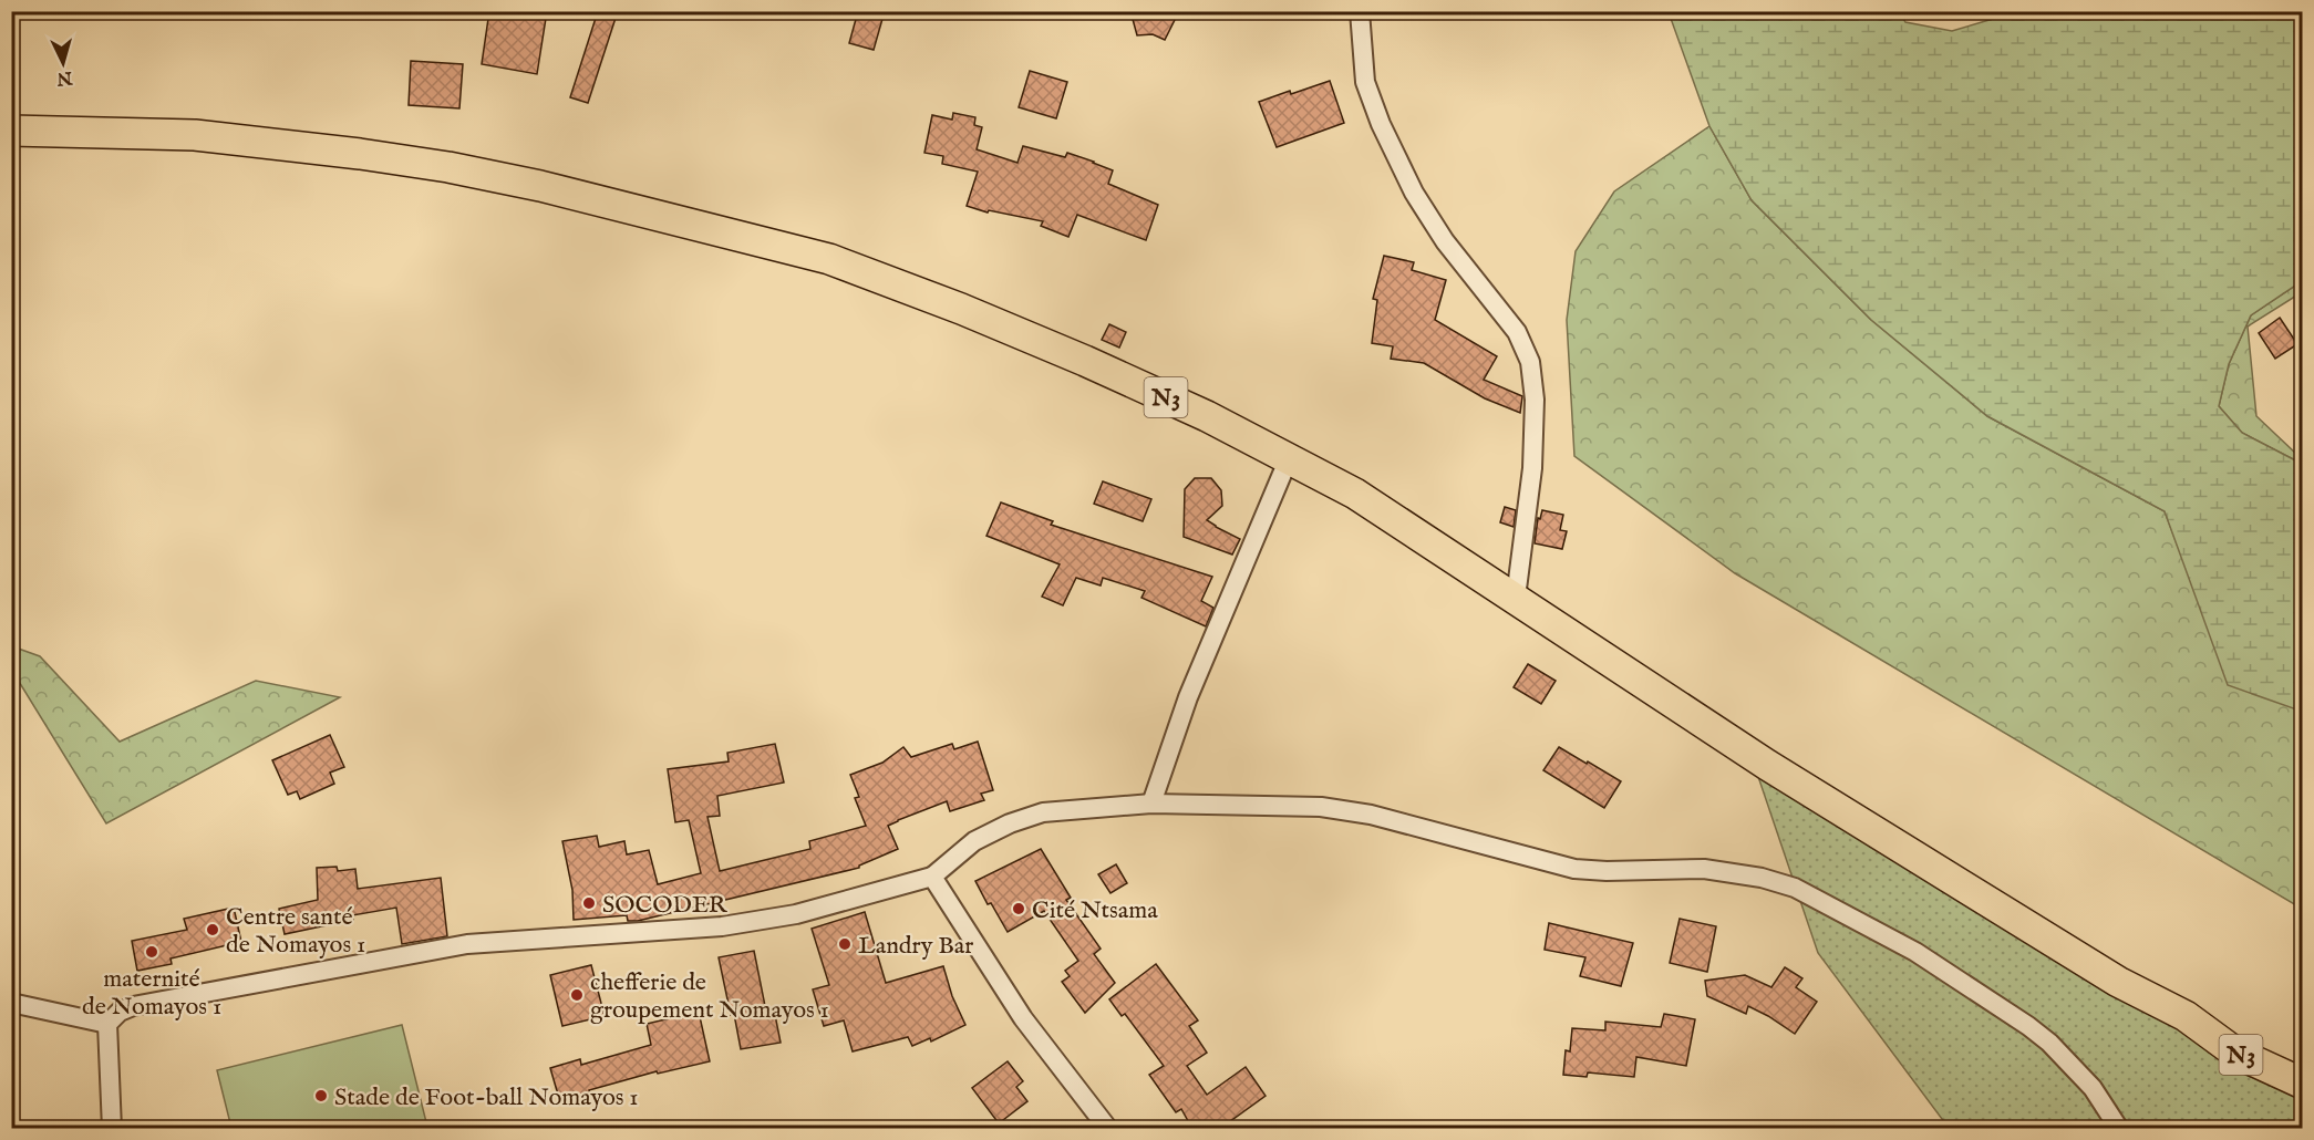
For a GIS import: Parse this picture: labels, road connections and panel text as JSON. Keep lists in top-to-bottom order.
{
  "streets": {
    "highway": ["N3"]
  },
  "places": [
    "SOCODER",
    "Cité Ntsama",
    "Centre santé de Nomayos 1",
    "Landry Bar",
    "maternité de Nomayos 1",
    "chefferie de groupement Nomayos 1",
    "Stade de Foot-ball Nomayos 1"
  ],
  "north": "bottom"
}
